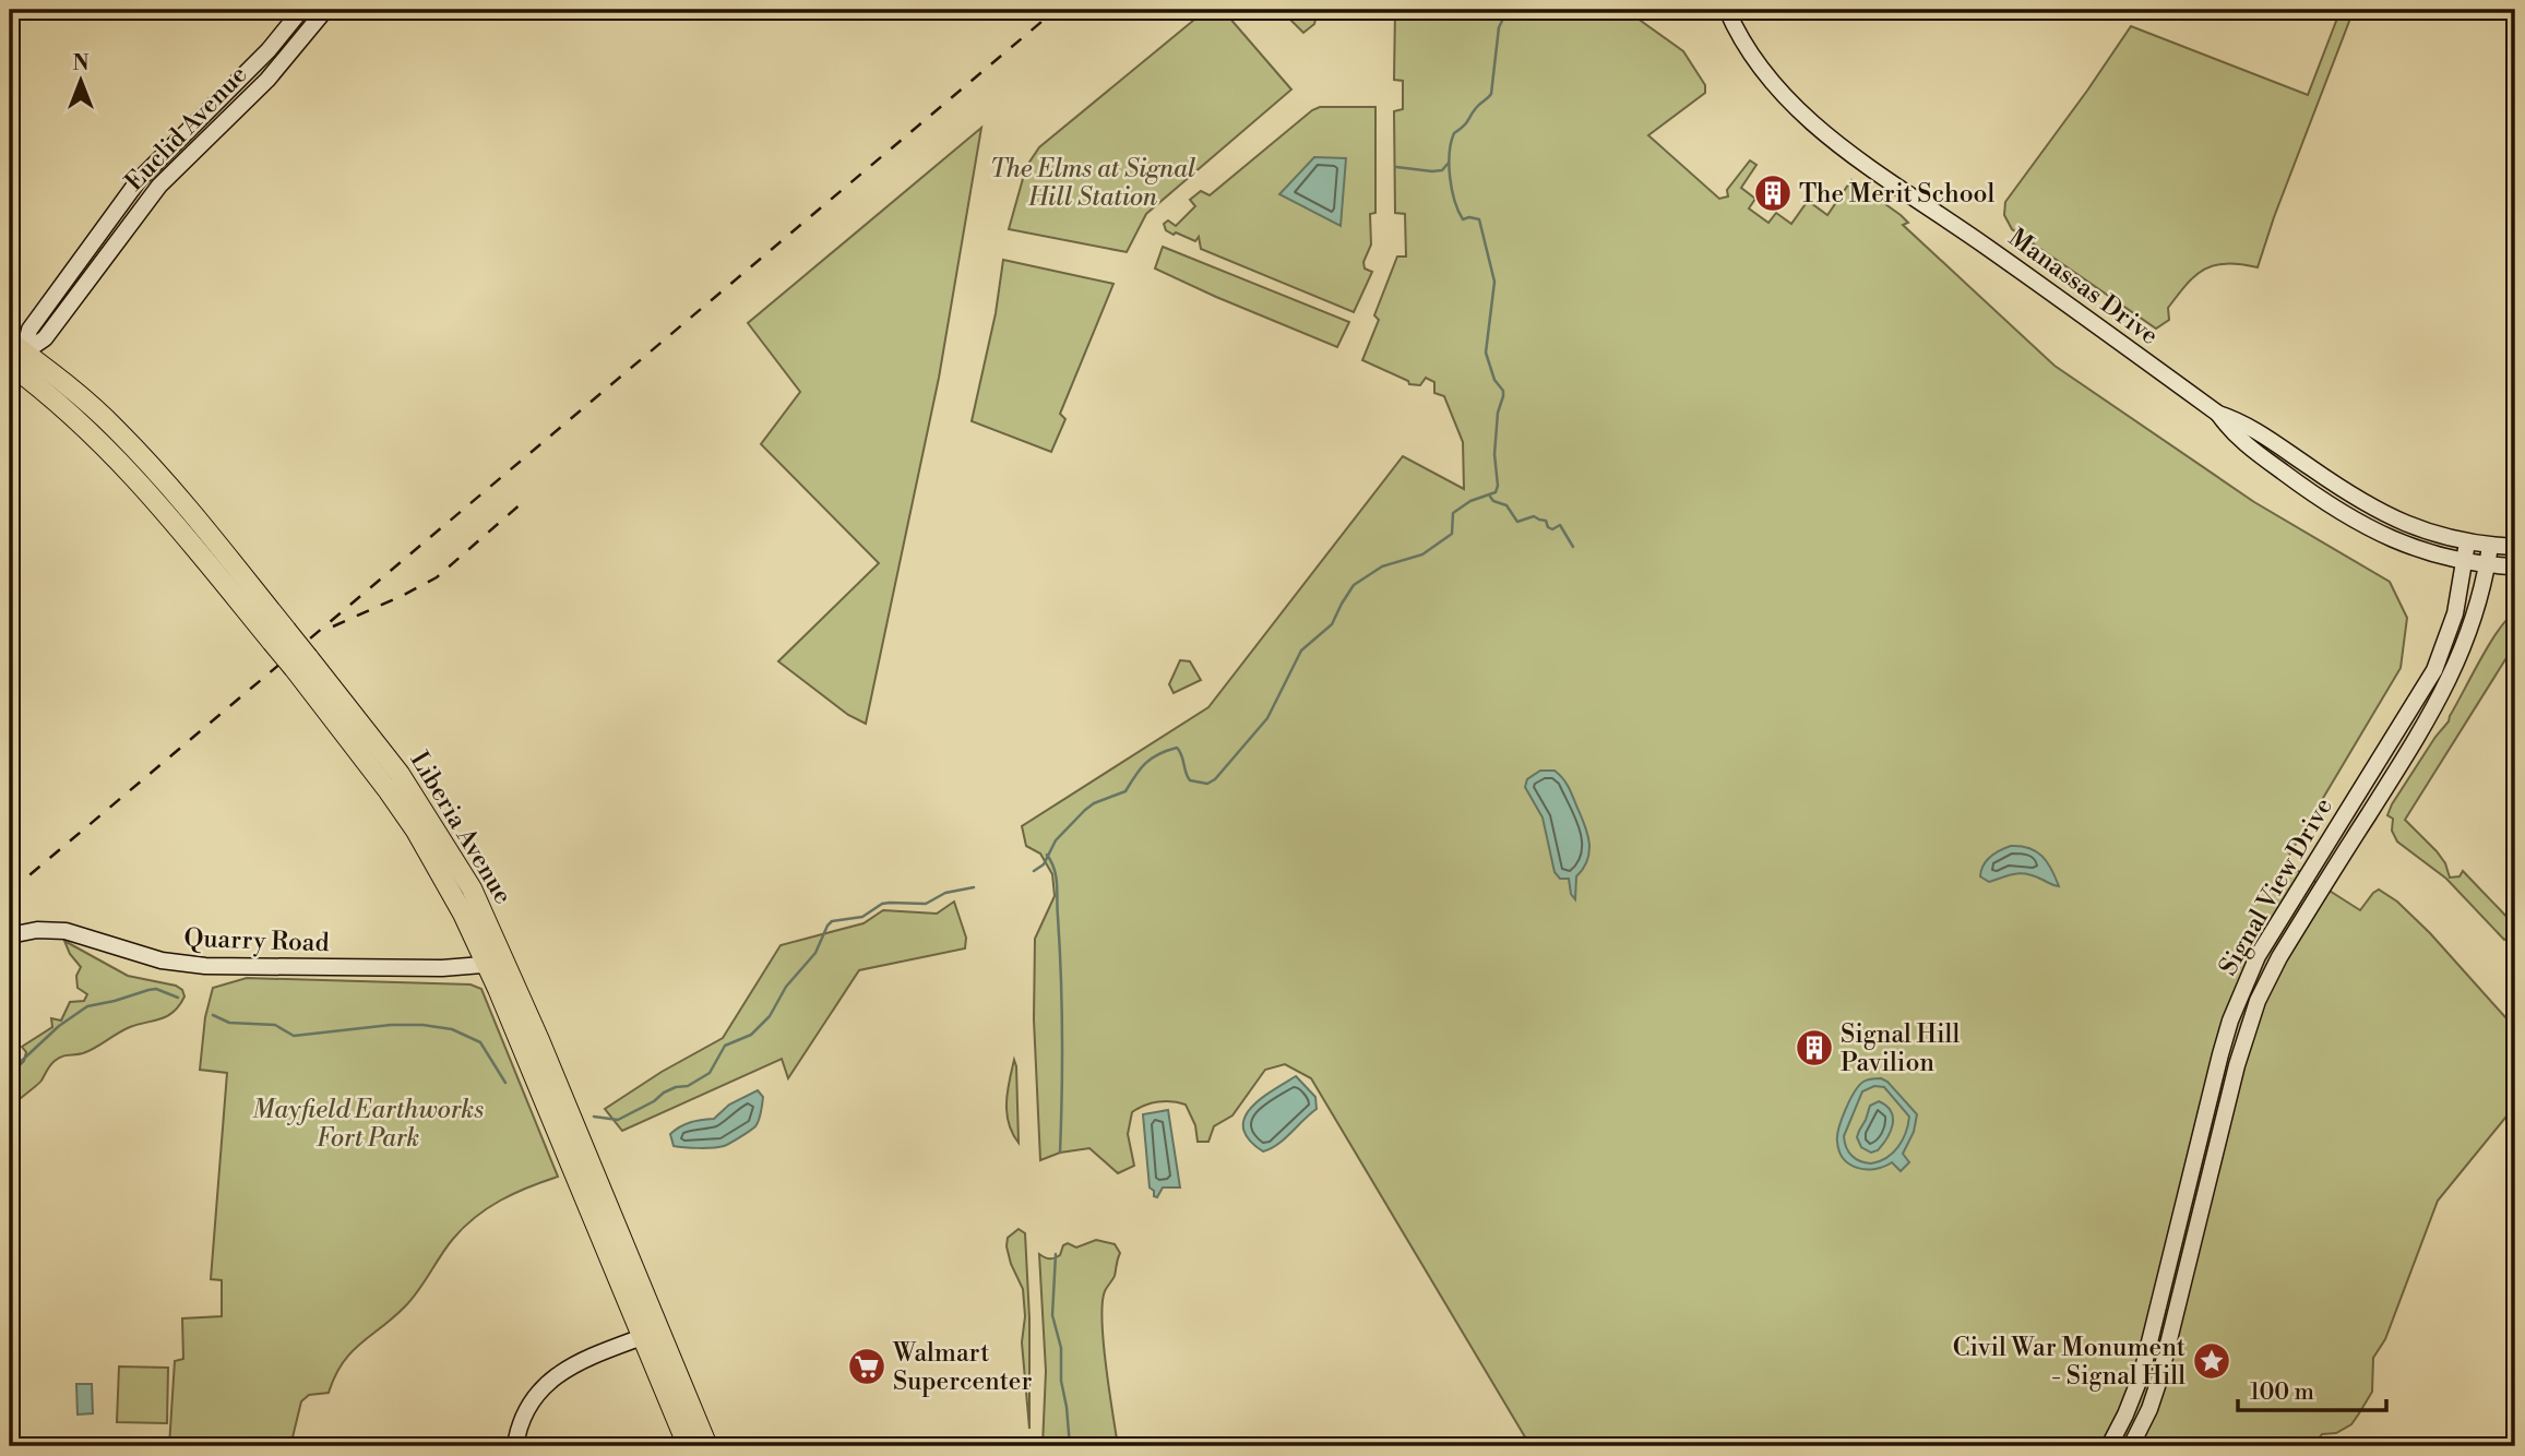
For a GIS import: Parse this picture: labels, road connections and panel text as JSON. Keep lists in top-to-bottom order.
{
  "streets": {
    "highway": ["Liberia Avenue"],
    "main road": [
      "Euclid Avenue",
      "Manassas Drive",
      "Signal View Drive",
      "Quarry Road"
    ]
  },
  "crossings": [
    ["Euclid Avenue", "Liberia Avenue"],
    ["Manassas Drive", "Signal View Drive"],
    ["Liberia Avenue", "Quarry Road"]
  ],
  "parks": ["The Elms at Signal Hill Station", "Mayfield Earthworks Fort Park"],
  "places": {
    "building": ["The Merit School", "Signal Hill Pavilion"],
    "place": ["Civil War Monument - Signal Hill"],
    "supermarket": ["Walmart Supercenter"]
  },
  "scale_bar": "100 m",
  "north": "top"
}
